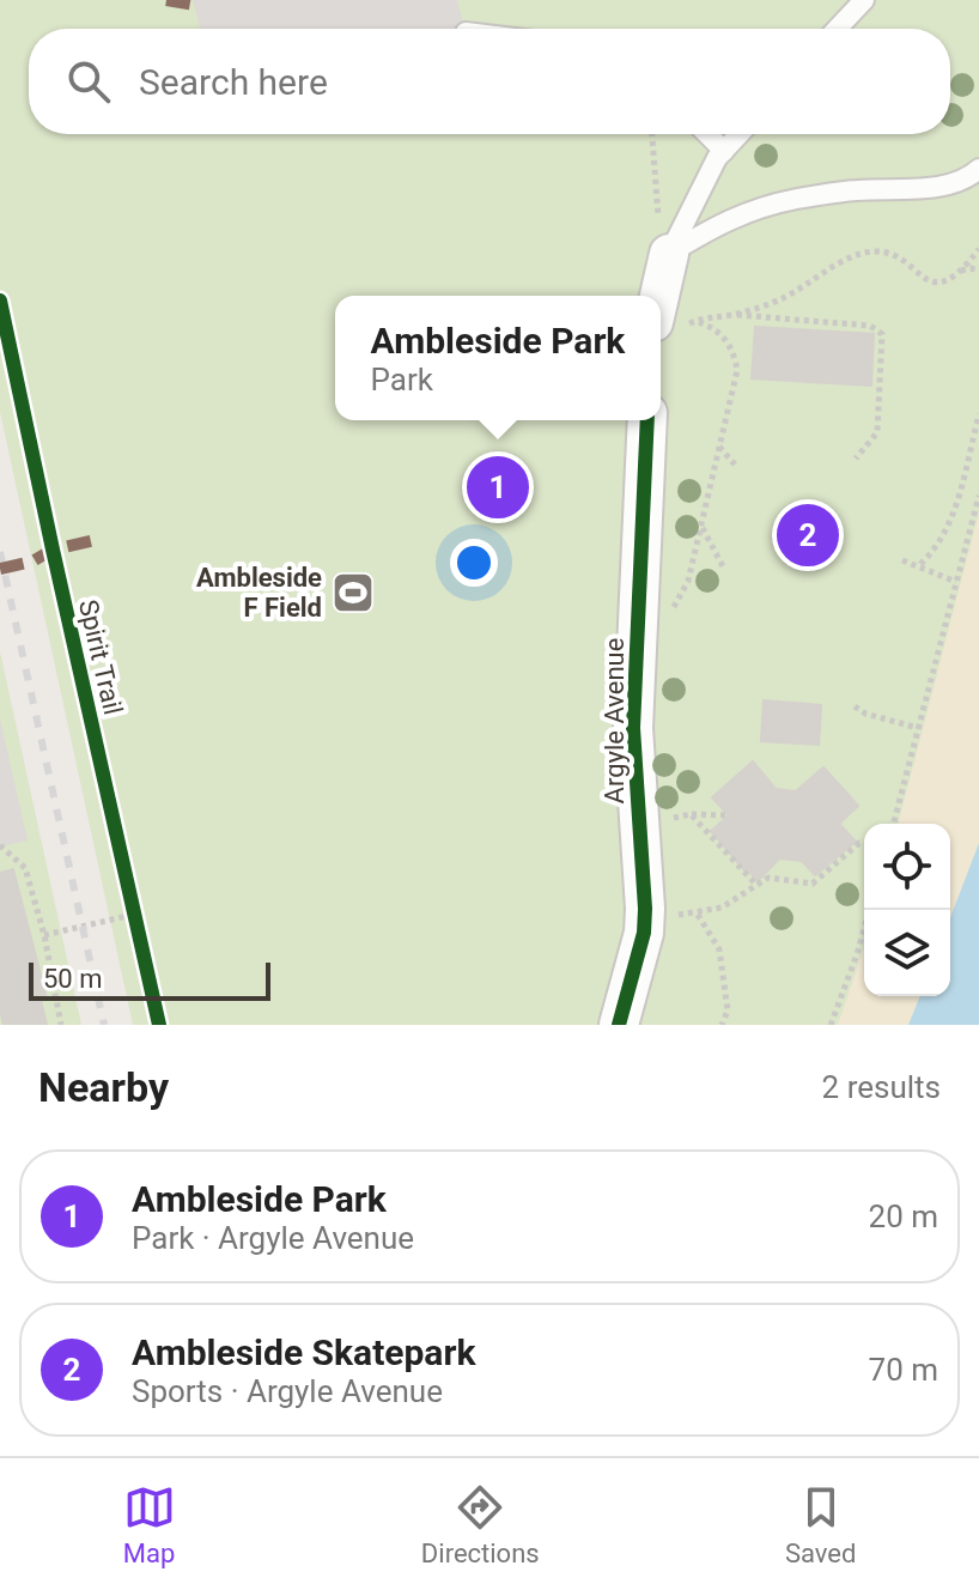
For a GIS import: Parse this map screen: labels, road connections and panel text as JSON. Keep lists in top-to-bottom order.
{
  "streets": {
    "street": ["Argyle Avenue"],
    "cycle path": ["Spirit Trail"]
  },
  "places": {
    "sports": ["Ambleside F Field"]
  },
  "scale_bar": "50 m",
  "page": {
    "search": "Search here",
    "popup": ["Ambleside Park", "Park"],
    "pins": ["1", "2"],
    "scale": "50 m",
    "heading": ["Nearby", "2 results"],
    "list": [
      {
        "mark": "1",
        "name": "Ambleside Park",
        "note": "Park · Argyle Avenue",
        "value": "20 m"
      },
      {
        "mark": "2",
        "name": "Ambleside Skatepark",
        "note": "Sports · Argyle Avenue",
        "value": "70 m"
      }
    ],
    "nav": ["Map", "Directions", "Saved"]
  }
}
